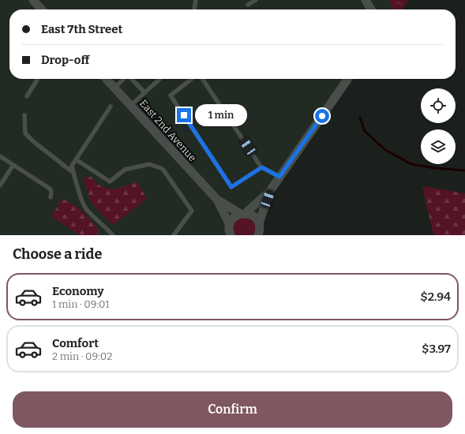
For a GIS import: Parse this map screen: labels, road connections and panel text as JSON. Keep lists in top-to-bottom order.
{
  "streets": {
    "street": ["East 2nd Avenue"]
  },
  "page": {
    "banner": ["East 7th Street", "Drop-off"],
    "bubble": "1 min",
    "heading": "Choose a ride",
    "list": [
      {
        "name": "Economy",
        "note": "1 min · 09:01",
        "value": "$2.94"
      },
      {
        "name": "Comfort",
        "note": "2 min · 09:02",
        "value": "$3.97"
      }
    ],
    "buttons": "Confirm"
  }
}
